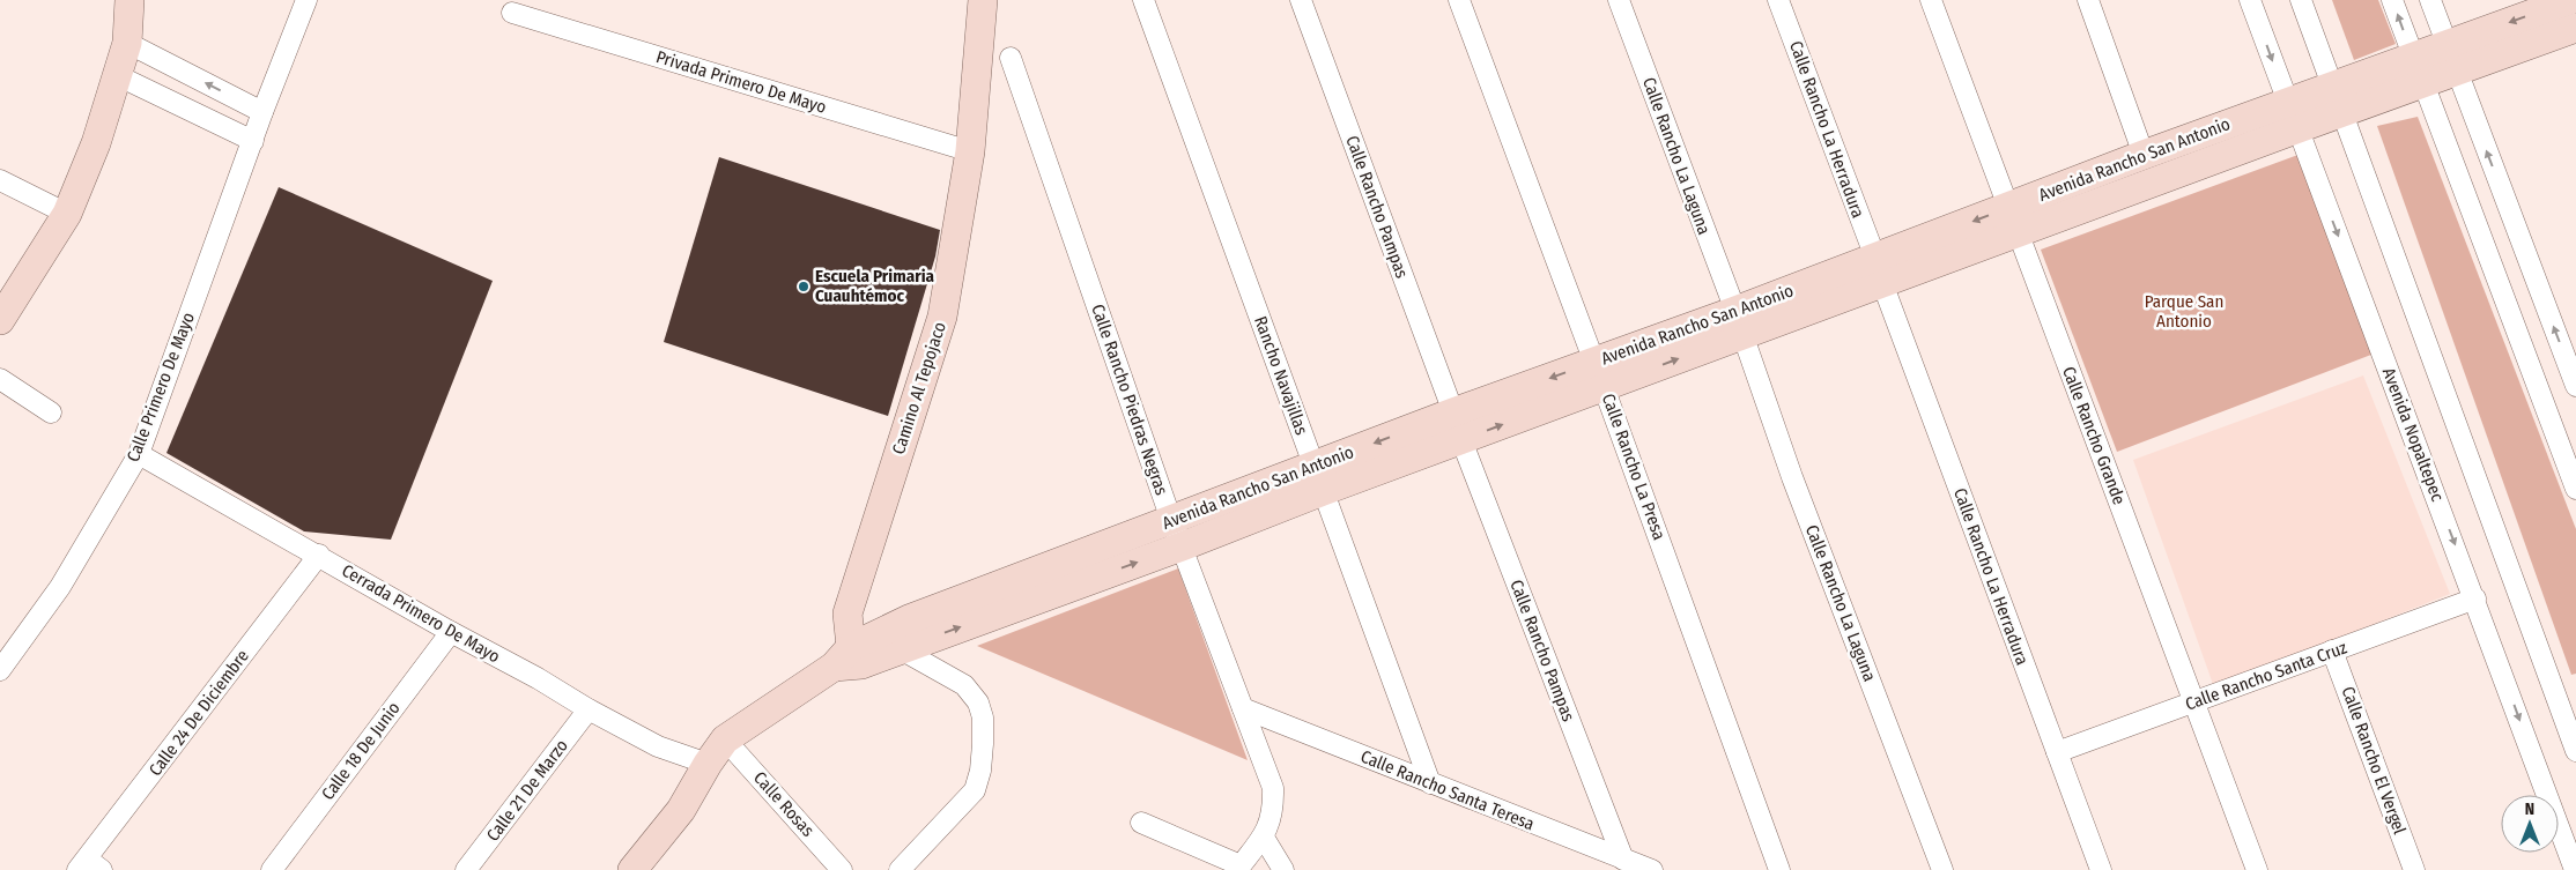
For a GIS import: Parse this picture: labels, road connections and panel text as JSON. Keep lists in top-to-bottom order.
{
  "streets": {
    "street": [
      "Privada Primero De Mayo",
      "Calle Rancho La Herradura",
      "Calle Rancho La Laguna",
      "Avenida Rancho San Antonio",
      "Calle Rancho Pampas",
      "Rancho Navajillas",
      "Calle Primero De Mayo",
      "Camino Al Tepojaco",
      "Calle Rancho Piedras Negras",
      "Avenida Nopaltepec",
      "Calle Rancho Grande",
      "Calle Rancho La Presa",
      "Cerrada Primero De Mayo",
      "Calle Rancho Santa Cruz",
      "Calle 24 De Diciembre",
      "Calle 18 De Junio",
      "Calle Rancho El Vergel",
      "Calle 21 De Marzo",
      "Calle Rancho Santa Teresa",
      "Calle Rosas"
    ]
  },
  "crossings": [
    ["Privada Primero De Mayo", "Camino Al Tepojaco"],
    ["Calle Rancho La Herradura", "Avenida Rancho San Antonio"],
    ["Calle Rancho La Herradura", "Calle Rancho Santa Cruz"],
    ["Calle Rancho La Laguna", "Avenida Rancho San Antonio"],
    ["Avenida Rancho San Antonio", "Calle Rancho Pampas"],
    ["Avenida Rancho San Antonio", "Rancho Navajillas"],
    ["Avenida Rancho San Antonio", "Camino Al Tepojaco"],
    ["Avenida Rancho San Antonio", "Calle Rancho Piedras Negras"],
    ["Avenida Rancho San Antonio", "Avenida Nopaltepec"],
    ["Avenida Rancho San Antonio", "Calle Rancho Grande"],
    ["Avenida Rancho San Antonio", "Calle Rancho La Presa"],
    ["Avenida Rancho San Antonio", "Cerrada Primero De Mayo"],
    ["Avenida Rancho San Antonio", "Calle Rosas"],
    ["Calle Rancho Pampas", "Calle Rancho Santa Teresa"],
    ["Rancho Navajillas", "Calle Rancho Santa Teresa"],
    ["Calle Primero De Mayo", "Cerrada Primero De Mayo"],
    ["Calle Rancho Piedras Negras", "Calle Rancho Santa Teresa"],
    ["Avenida Nopaltepec", "Calle Rancho Santa Cruz"],
    ["Calle Rancho Grande", "Calle Rancho Santa Cruz"],
    ["Cerrada Primero De Mayo", "Calle 24 De Diciembre"],
    ["Cerrada Primero De Mayo", "Calle 18 De Junio"],
    ["Cerrada Primero De Mayo", "Calle 21 De Marzo"],
    ["Calle Rancho Santa Cruz", "Calle Rancho El Vergel"]
  ],
  "parks": ["Parque San Antonio"],
  "places": ["Escuela Primaria Cuauhtémoc"],
  "north": "top"
}
